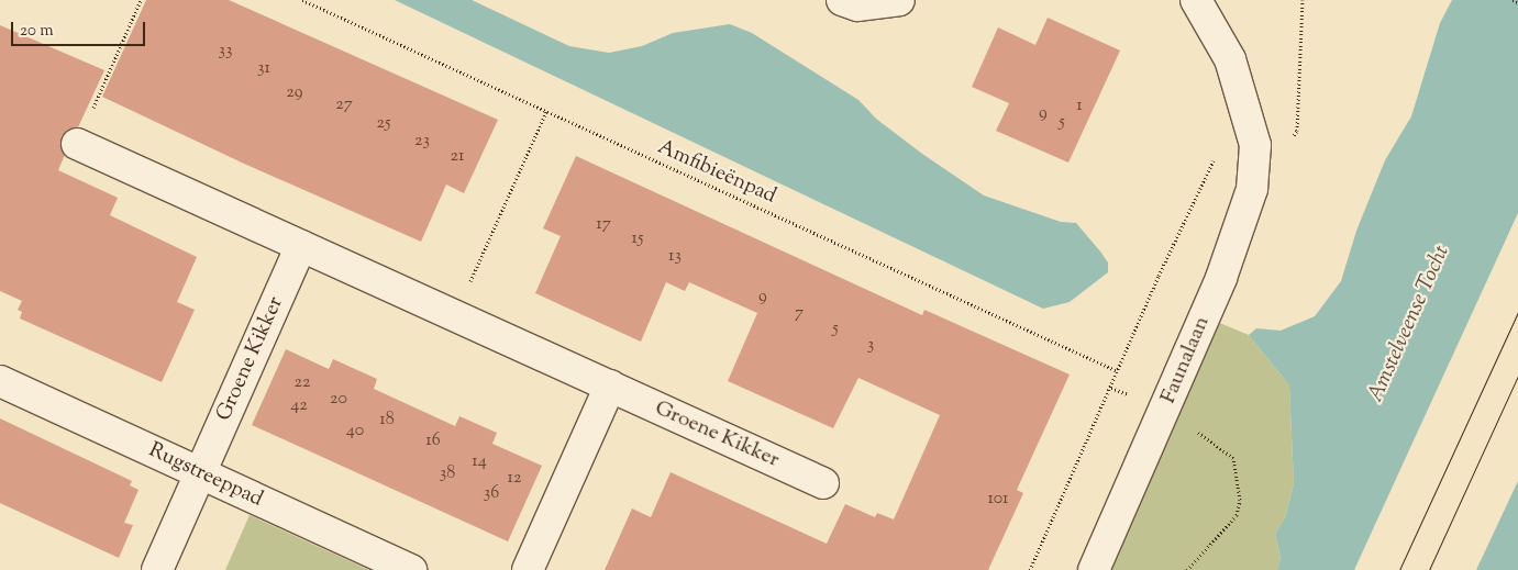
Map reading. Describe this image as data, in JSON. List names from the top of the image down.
{
  "streets": {
    "street": ["Groene Kikker", "Faunalaan", "Rugstreeppad"],
    "path": ["Amfibieënpad"]
  },
  "crossings": [
    ["Groene Kikker", "Rugstreeppad"]
  ],
  "water": ["Amstelveense Tocht"],
  "house_numbers": [
    "33",
    "31",
    "29",
    "27",
    "1",
    "9",
    "5",
    "25",
    "23",
    "21",
    "17",
    "15",
    "13",
    "9",
    "7",
    "5",
    "3",
    "22",
    "20",
    "42",
    "18",
    "40",
    "16",
    "14",
    "38",
    "12",
    "36",
    "101"
  ],
  "scale_bar": "20 m"
}
